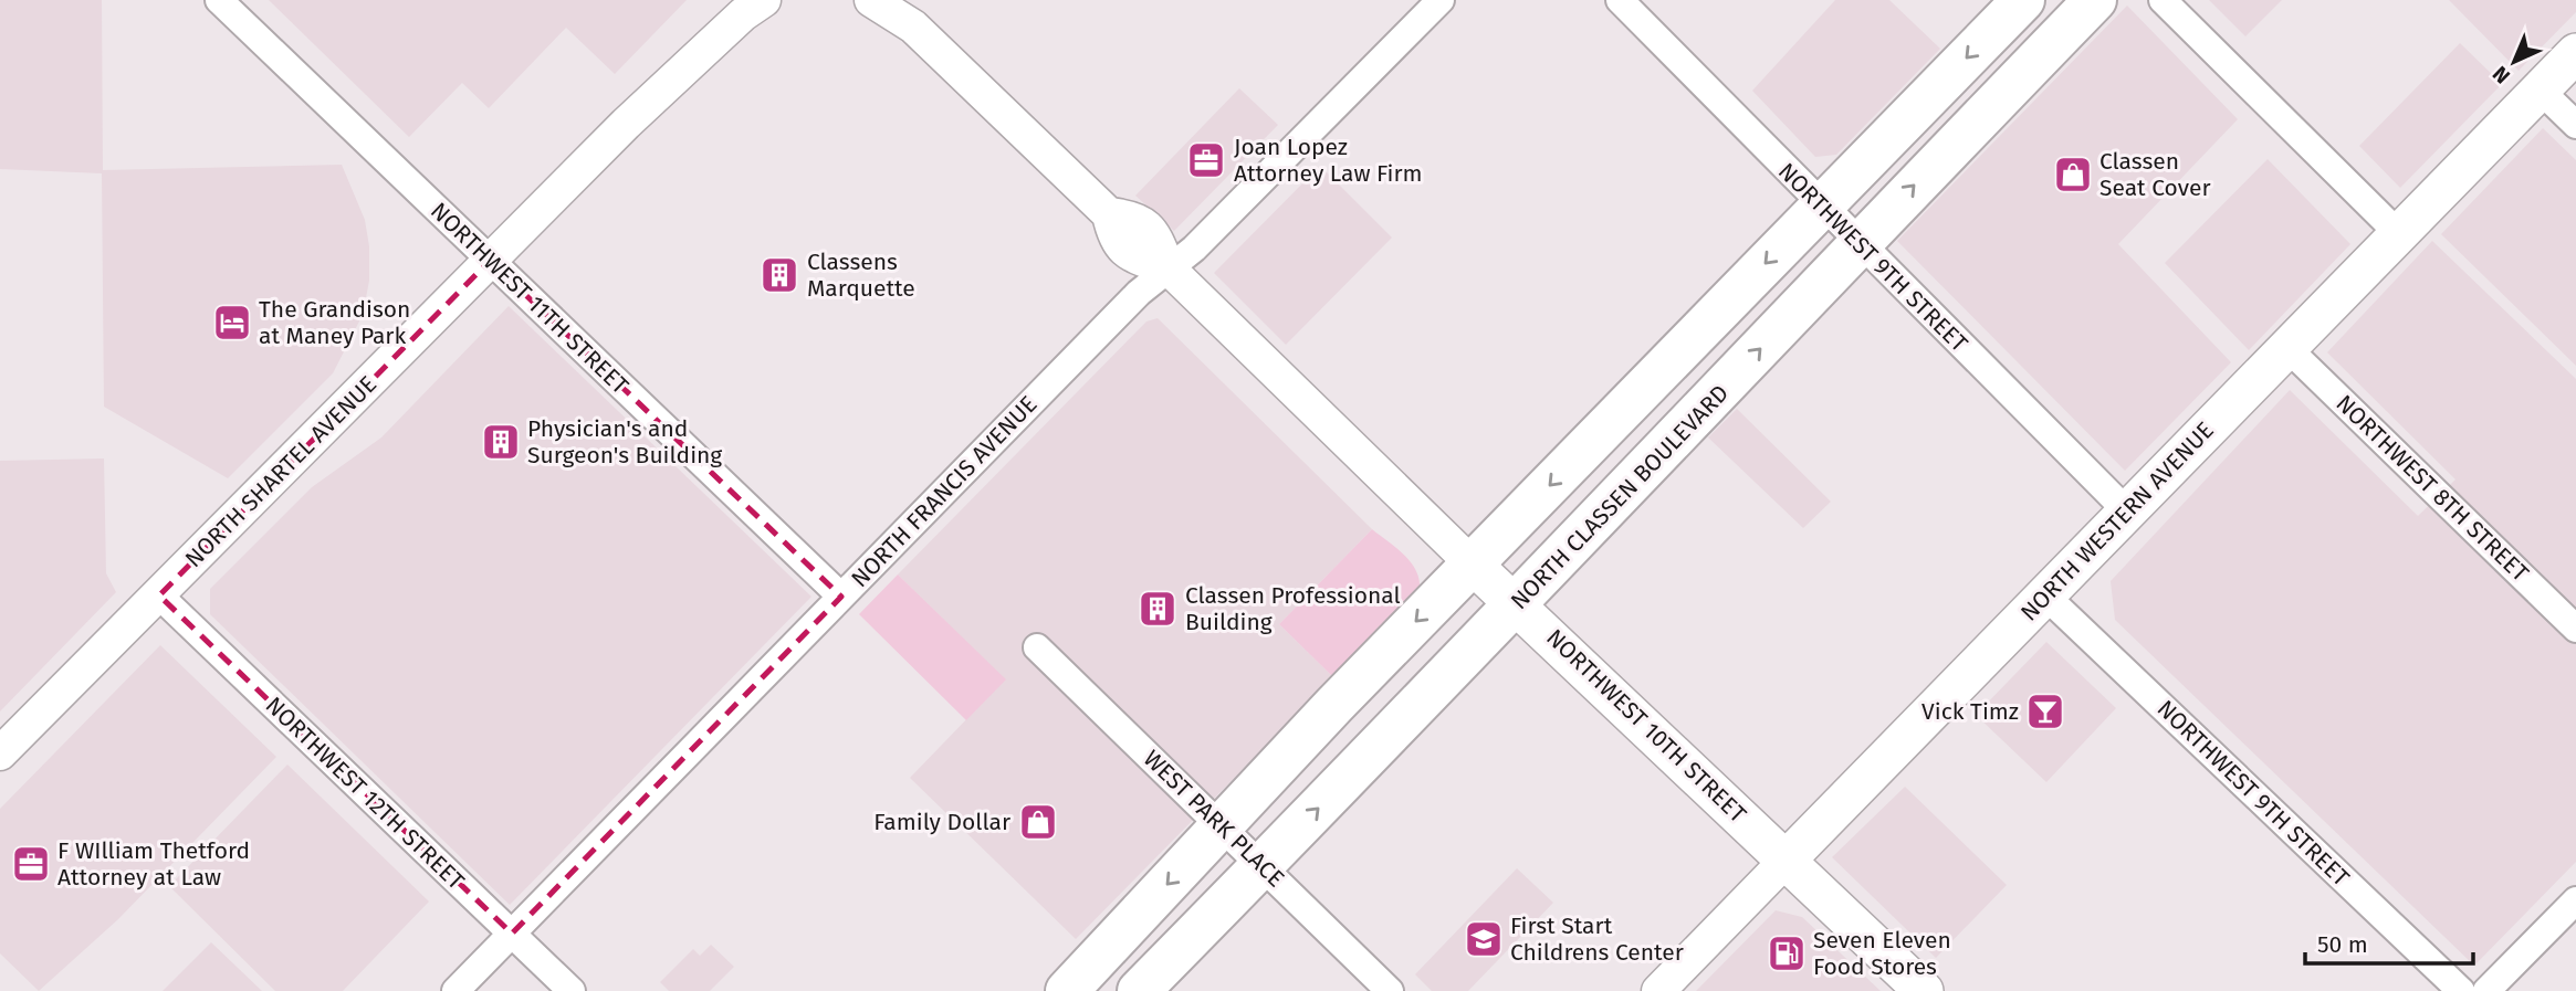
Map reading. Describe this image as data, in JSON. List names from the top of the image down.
{
  "streets": {
    "main road": ["NORTH CLASSEN BOULEVARD", "NORTH WESTERN AVENUE", "NORTHWEST 10TH STREET"],
    "street": [
      "NORTHWEST 9TH STREET",
      "NORTHWEST 11TH STREET",
      "NORTH SHARTEL AVENUE",
      "NORTHWEST 8TH STREET",
      "NORTH FRANCIS AVENUE",
      "NORTHWEST 12TH STREET",
      "WEST PARK PLACE"
    ]
  },
  "crossings": [
    ["NORTHWEST 9TH STREET", "NORTH CLASSEN BOULEVARD"],
    ["NORTHWEST 9TH STREET", "NORTH WESTERN AVENUE"],
    ["NORTHWEST 11TH STREET", "NORTH SHARTEL AVENUE"],
    ["NORTHWEST 11TH STREET", "NORTH FRANCIS AVENUE"],
    ["NORTH SHARTEL AVENUE", "NORTHWEST 12TH STREET"],
    ["NORTHWEST 8TH STREET", "NORTH WESTERN AVENUE"],
    ["NORTH FRANCIS AVENUE", "NORTHWEST 10TH STREET"],
    ["NORTH FRANCIS AVENUE", "NORTHWEST 12TH STREET"],
    ["NORTH CLASSEN BOULEVARD", "NORTHWEST 10TH STREET"],
    ["NORTH CLASSEN BOULEVARD", "WEST PARK PLACE"],
    ["NORTH WESTERN AVENUE", "NORTHWEST 10TH STREET"]
  ],
  "places": {
    "office": ["Joan Lopez Attorney Law Firm", "F WIlliam Thetford Attorney at Law"],
    "shop": ["Classen Seat Cover", "Family Dollar"],
    "building": ["Classens Marquette", "Physician's and Surgeon's Building", "Classen Professional Building"],
    "hotel": ["The Grandison at Maney Park"],
    "bar": ["Vick Timz"],
    "school or university": ["First Start Childrens Center"],
    "fuel station": ["Seven Eleven Food Stores"]
  },
  "scale_bar": "50 m",
  "north": "bottom left"
}
